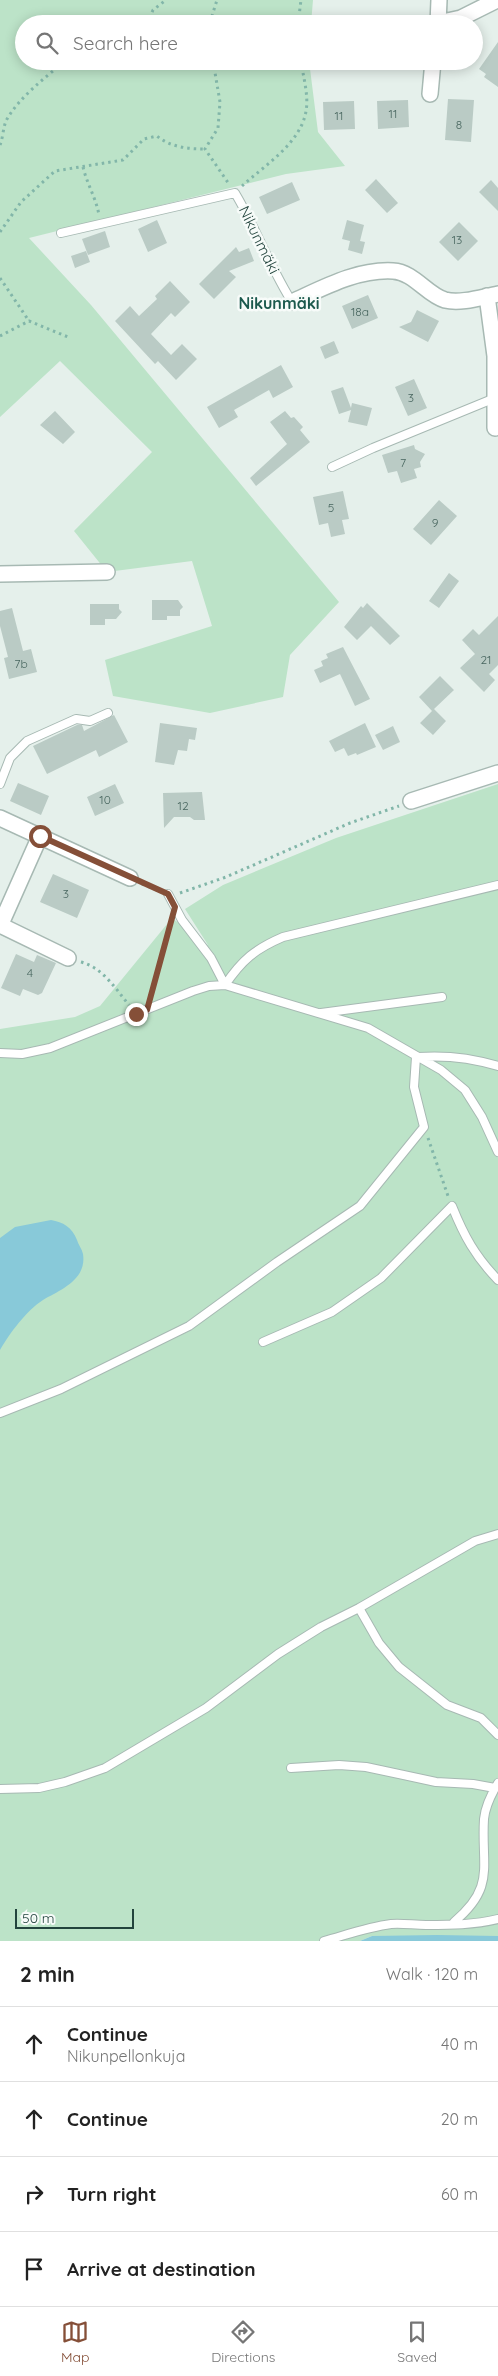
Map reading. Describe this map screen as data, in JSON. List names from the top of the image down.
{
  "streets": {
    "street": ["Nikunmäki"]
  },
  "districts": ["Nikunmäki"],
  "house_numbers": [
    "11",
    "11",
    "8",
    "13",
    "18a",
    "3",
    "7",
    "5",
    "9",
    "21",
    "7b",
    "10",
    "12",
    "3",
    "4"
  ],
  "scale_bar": "50 m",
  "page": {
    "search": "Search here",
    "scale": "50 m",
    "heading": ["2 min", "Walk · 120 m"],
    "list": [
      ["Continue", "Nikunpellonkuja", "40 m"],
      ["Continue", "20 m"],
      ["Turn right", "60 m"],
      "Arrive at destination"
    ],
    "nav": ["Map", "Directions", "Saved"]
  }
}
